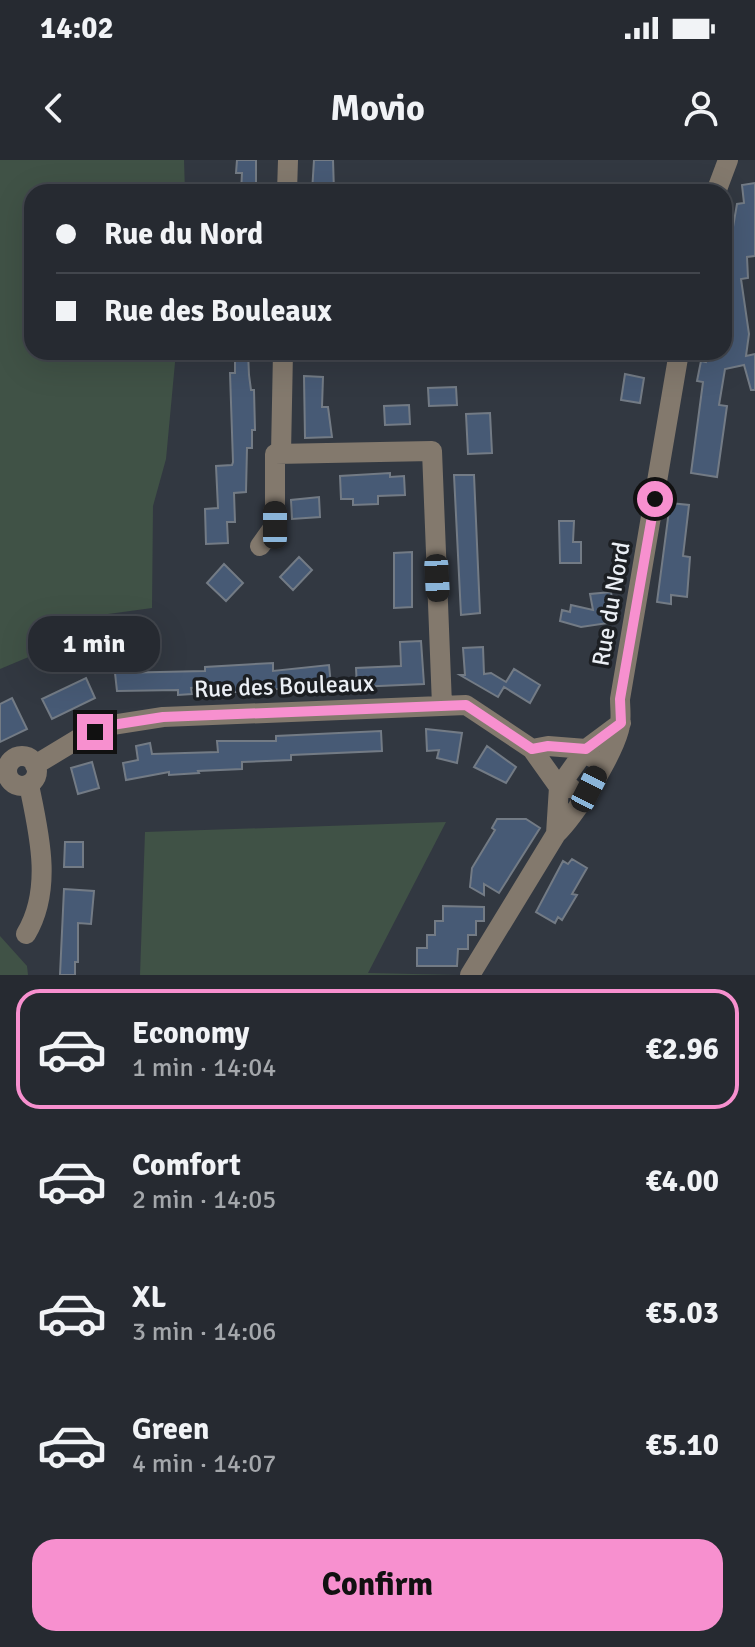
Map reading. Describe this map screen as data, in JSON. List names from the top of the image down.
{
  "streets": {
    "street": ["Rue du Nord", "Rue des Bouleaux"]
  },
  "crossings": [
    ["Rue du Nord", "Rue des Bouleaux"]
  ],
  "page": {
    "status": "14:02",
    "header": "Movio",
    "banner": ["Rue du Nord", "Rue des Bouleaux"],
    "bubble": "1 min",
    "list": [
      {
        "name": "Economy",
        "note": "1 min · 14:04",
        "value": "€2.96"
      },
      {
        "name": "Comfort",
        "note": "2 min · 14:05",
        "value": "€4.00"
      },
      {
        "name": "XL",
        "note": "3 min · 14:06",
        "value": "€5.03"
      },
      {
        "name": "Green",
        "note": "4 min · 14:07",
        "value": "€5.10"
      }
    ],
    "buttons": "Confirm"
  }
}
